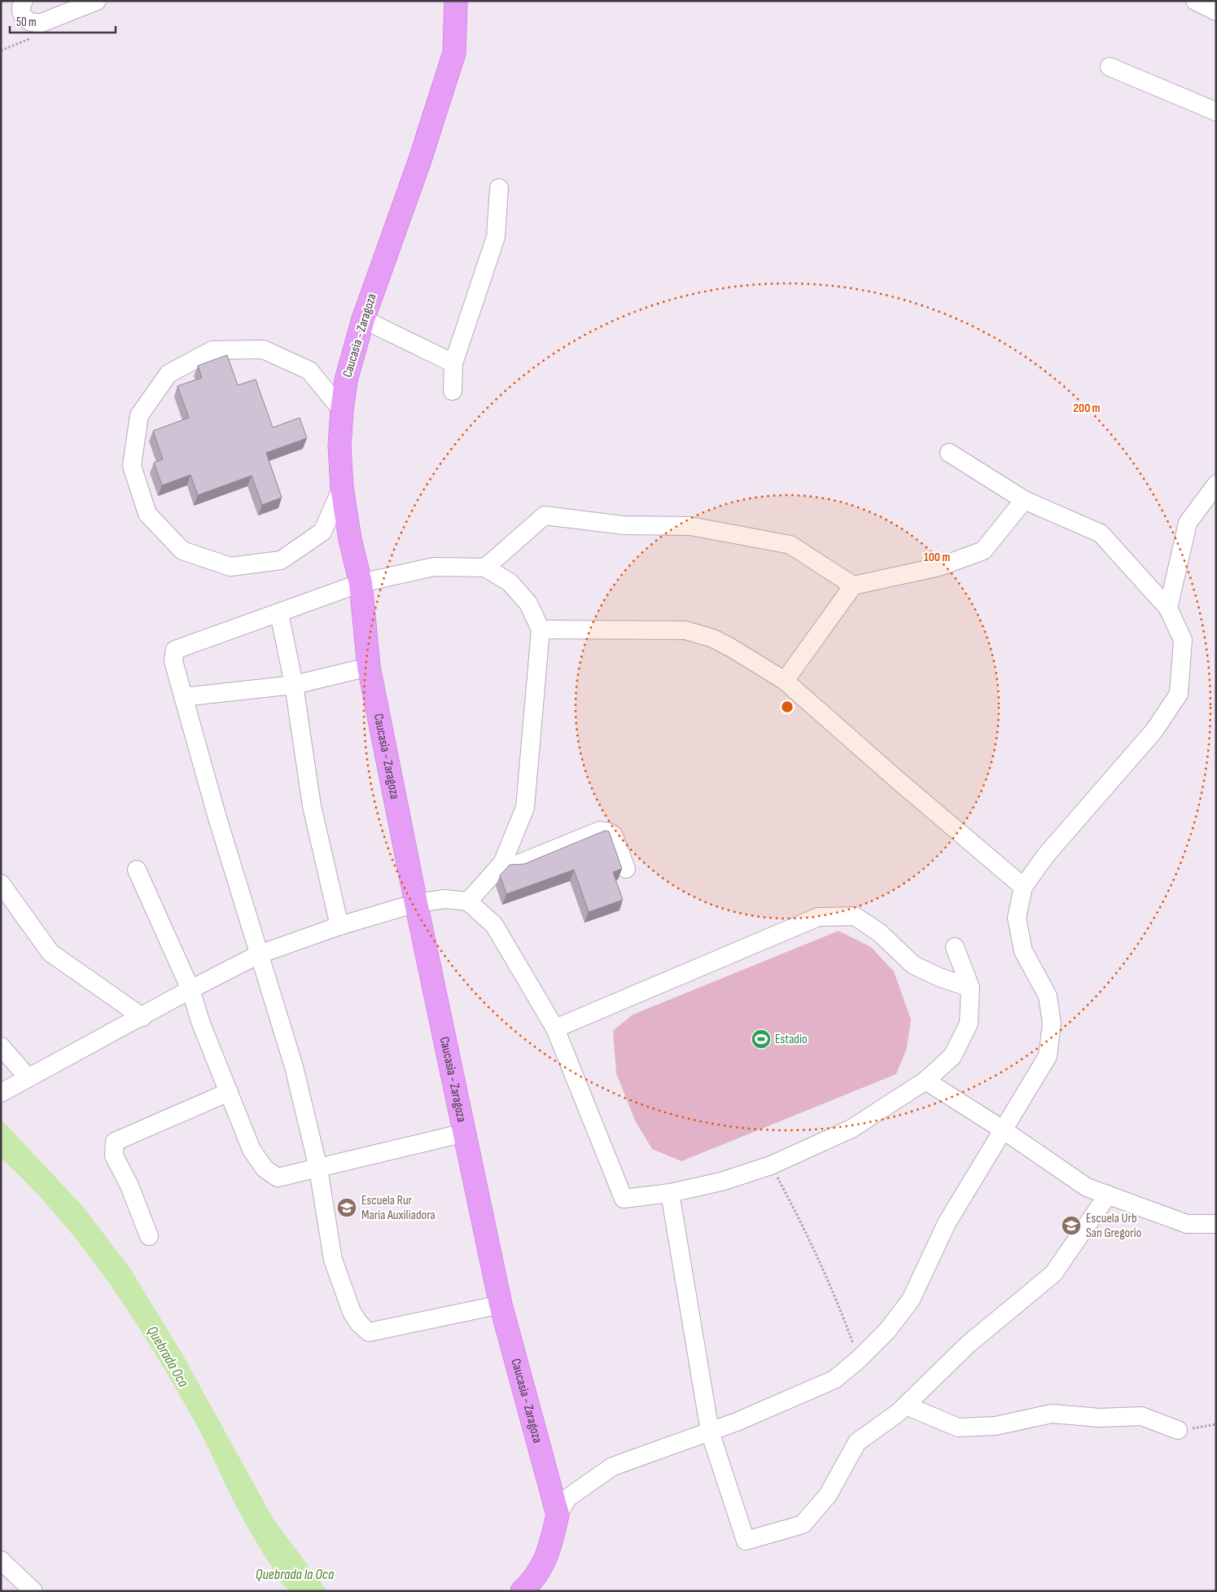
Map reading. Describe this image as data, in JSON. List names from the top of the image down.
{
  "streets": {
    "main road": ["Caucasia - Zaragoza"]
  },
  "water": ["Quebrada Oca", "Quebrada la Oca"],
  "places": {
    "sports": ["Estadio"],
    "school or university": ["Escuela Rur Maria Auxiliadora", "Escuela Urb San Gregorio"]
  },
  "scale_bar": "50 m",
  "rings": ["200 m", "100 m"]
}
